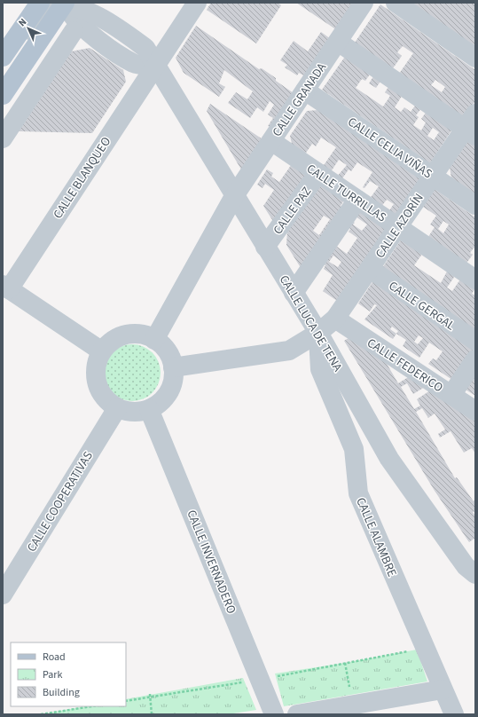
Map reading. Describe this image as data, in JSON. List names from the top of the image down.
{
  "streets": {
    "street": [
      "CALLE GRANADA",
      "CALLE CELIA VIÑAS",
      "CALLE BLANQUEO",
      "CALLE TURRILLAS",
      "CALLE PAZ",
      "CALLE AZORÍN",
      "CALLE GERGAL",
      "CALLE LUCA DE TENA",
      "CALLE FEDERICO",
      "CALLE COOPERATIVAS",
      "CALLE ALAMBRE",
      "CALLE INVERNADERO"
    ]
  },
  "crossings": [
    ["CALLE GRANADA", "CALLE CELIA VIÑAS"],
    ["CALLE GRANADA", "CALLE TURRILLAS"],
    ["CALLE GRANADA", "CALLE LUCA DE TENA"],
    ["CALLE CELIA VIÑAS", "CALLE AZORÍN"],
    ["CALLE BLANQUEO", "CALLE LUCA DE TENA"],
    ["CALLE TURRILLAS", "CALLE PAZ"],
    ["CALLE TURRILLAS", "CALLE AZORÍN"],
    ["CALLE PAZ", "CALLE LUCA DE TENA"],
    ["CALLE AZORÍN", "CALLE GERGAL"],
    ["CALLE AZORÍN", "CALLE LUCA DE TENA"],
    ["CALLE AZORÍN", "CALLE FEDERICO"],
    ["CALLE AZORÍN", "CALLE COOPERATIVAS"],
    ["CALLE AZORÍN", "CALLE ALAMBRE"],
    ["CALLE AZORÍN", "CALLE INVERNADERO"],
    ["CALLE LUCA DE TENA", "CALLE ALAMBRE"],
    ["CALLE COOPERATIVAS", "CALLE INVERNADERO"]
  ],
  "legend": ["Road", "Park", "Building"],
  "north": "top left"
}
